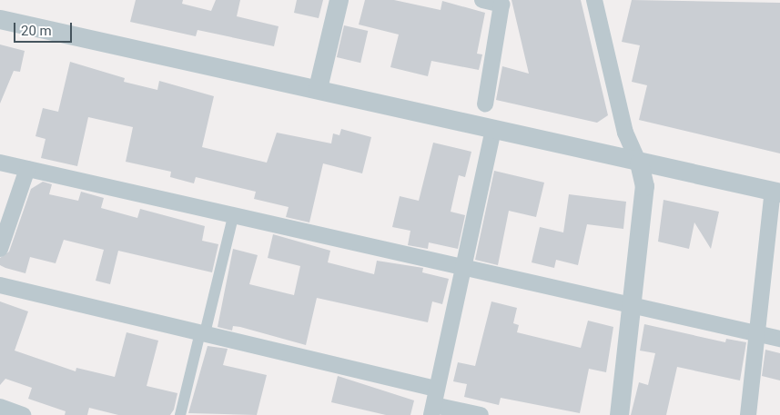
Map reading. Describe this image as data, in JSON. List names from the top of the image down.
{
  "scale_bar": "20 m"
}
